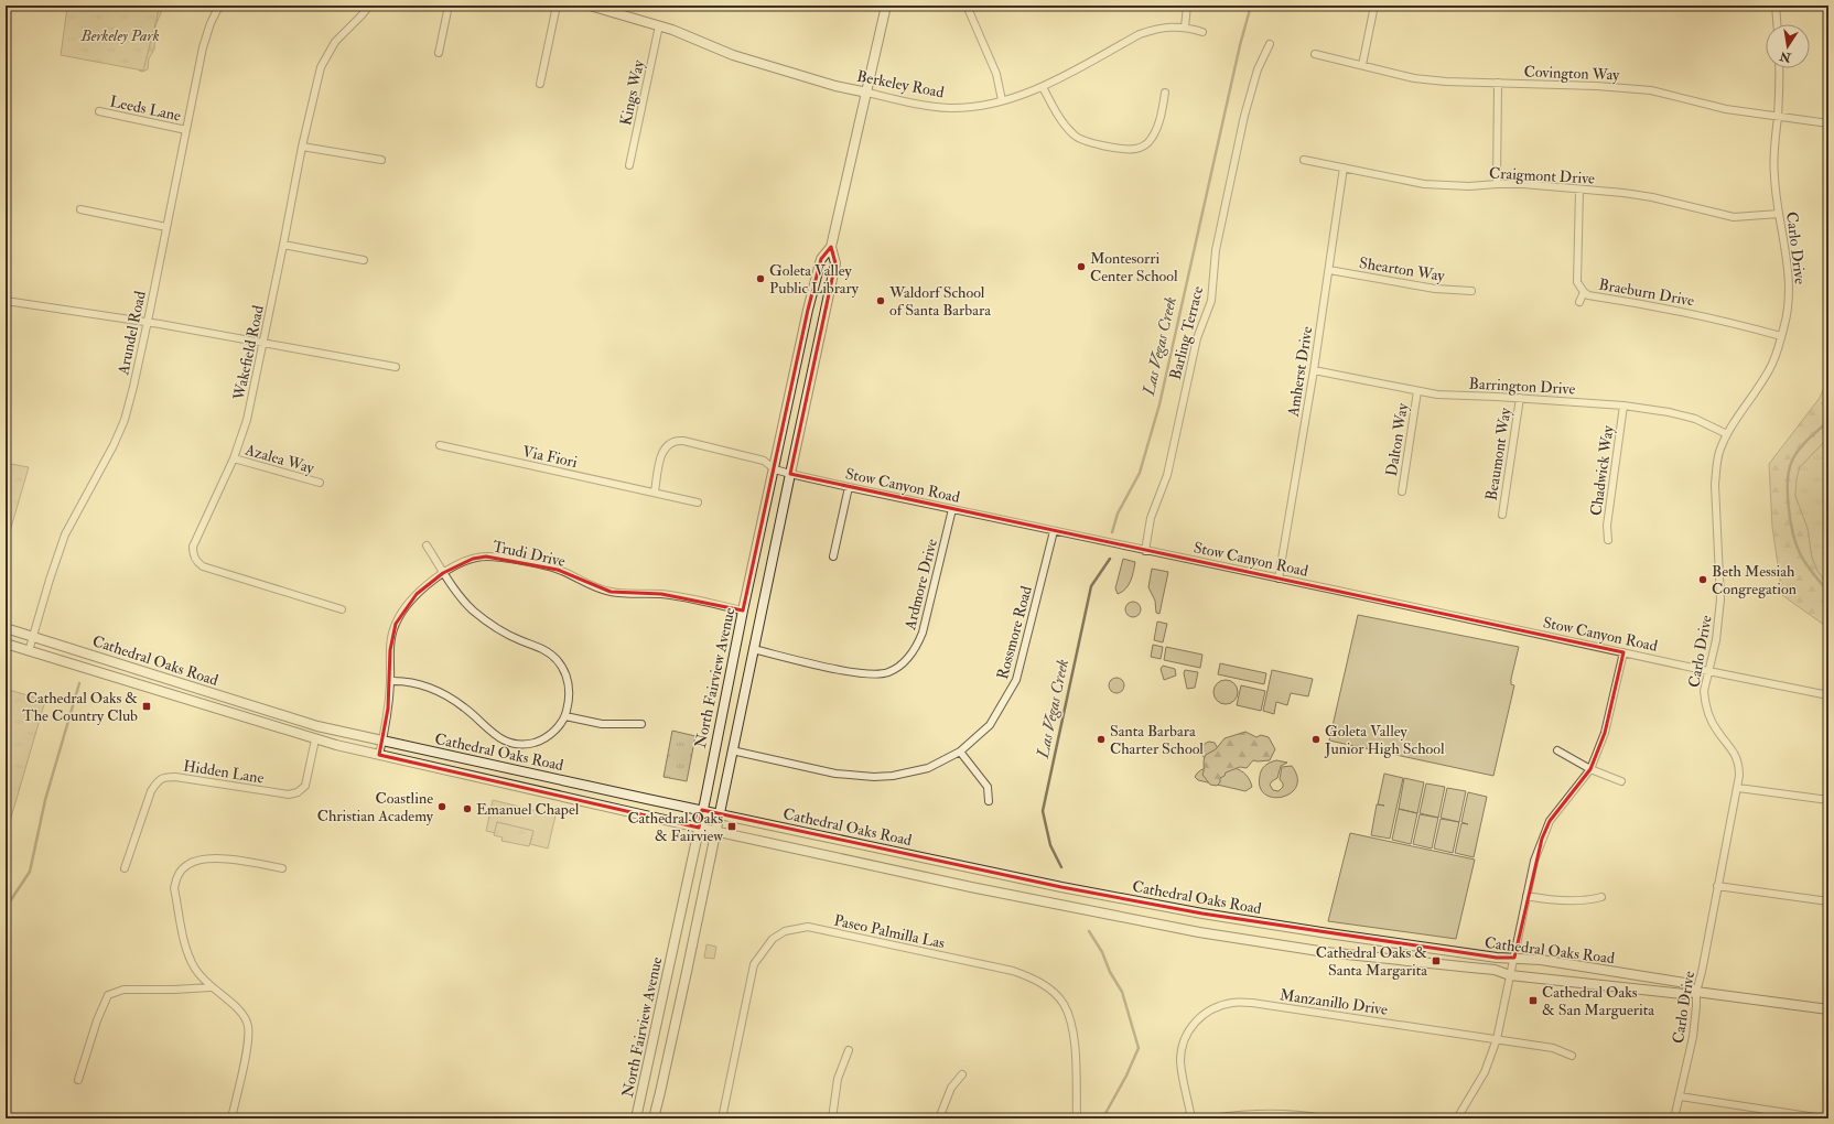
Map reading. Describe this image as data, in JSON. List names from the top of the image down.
{
  "streets": {
    "main road": ["Berkeley Road", "Cathedral Oaks Road", "North Fairview Avenue"],
    "street": [
      "Covington Way",
      "Kings Way",
      "Leeds Lane",
      "Craigmont Drive",
      "Carlo Drive",
      "Shearton Way",
      "Braeburn Drive",
      "Arundel Road",
      "Barling Terrace",
      "Wakefield Road",
      "Amherst Drive",
      "Barrington Drive",
      "Dalton Way",
      "Beaumont Way",
      "Via Fiori",
      "Azalea Way",
      "Chadwick Way",
      "Stow Canyon Road",
      "Trudi Drive",
      "Ardmore Drive",
      "Rossmore Road",
      "Hidden Lane",
      "Paseo Palmilla Las",
      "Manzanillo Drive"
    ]
  },
  "crossings": [
    ["Covington Way", "Carlo Drive"],
    ["Berkeley Road", "Kings Way"],
    ["Berkeley Road", "North Fairview Avenue"],
    ["Leeds Lane", "Arundel Road"],
    ["Craigmont Drive", "Carlo Drive"],
    ["Craigmont Drive", "Braeburn Drive"],
    ["Craigmont Drive", "Amherst Drive"],
    ["Carlo Drive", "Braeburn Drive"],
    ["Carlo Drive", "Barrington Drive"],
    ["Carlo Drive", "Stow Canyon Road"],
    ["Carlo Drive", "Cathedral Oaks Road"],
    ["Shearton Way", "Amherst Drive"],
    ["Arundel Road", "Cathedral Oaks Road"],
    ["Barling Terrace", "Stow Canyon Road"],
    ["Wakefield Road", "Azalea Way"],
    ["Amherst Drive", "Barrington Drive"],
    ["Amherst Drive", "Stow Canyon Road"],
    ["Barrington Drive", "Dalton Way"],
    ["Barrington Drive", "Beaumont Way"],
    ["Barrington Drive", "Chadwick Way"],
    ["Via Fiori", "Stow Canyon Road"],
    ["Stow Canyon Road", "Ardmore Drive"],
    ["Stow Canyon Road", "Rossmore Road"],
    ["Stow Canyon Road", "North Fairview Avenue"],
    ["Trudi Drive", "Cathedral Oaks Road"],
    ["Trudi Drive", "North Fairview Avenue"],
    ["Ardmore Drive", "North Fairview Avenue"],
    ["Rossmore Road", "North Fairview Avenue"],
    ["Cathedral Oaks Road", "North Fairview Avenue"],
    ["Cathedral Oaks Road", "Hidden Lane"]
  ],
  "water": ["Las Vegas Creek"],
  "parks": ["Berkeley Park"],
  "places": {
    "other": [
      "Montesorri Center School",
      "Goleta Valley Public Library",
      "Waldorf School of Santa Barbara",
      "Beth Messiah Congregation",
      "Santa Barbara Charter School",
      "Goleta Valley Junior High School",
      "Coastline Christian Academy",
      "Emanuel Chapel"
    ],
    "transit": [
      "Cathedral Oaks & The Country Club",
      "Cathedral Oaks & Fairview",
      "Cathedral Oaks & Santa Margarita",
      "Cathedral Oaks & San Marguerita"
    ]
  },
  "north": "bottom"
}
